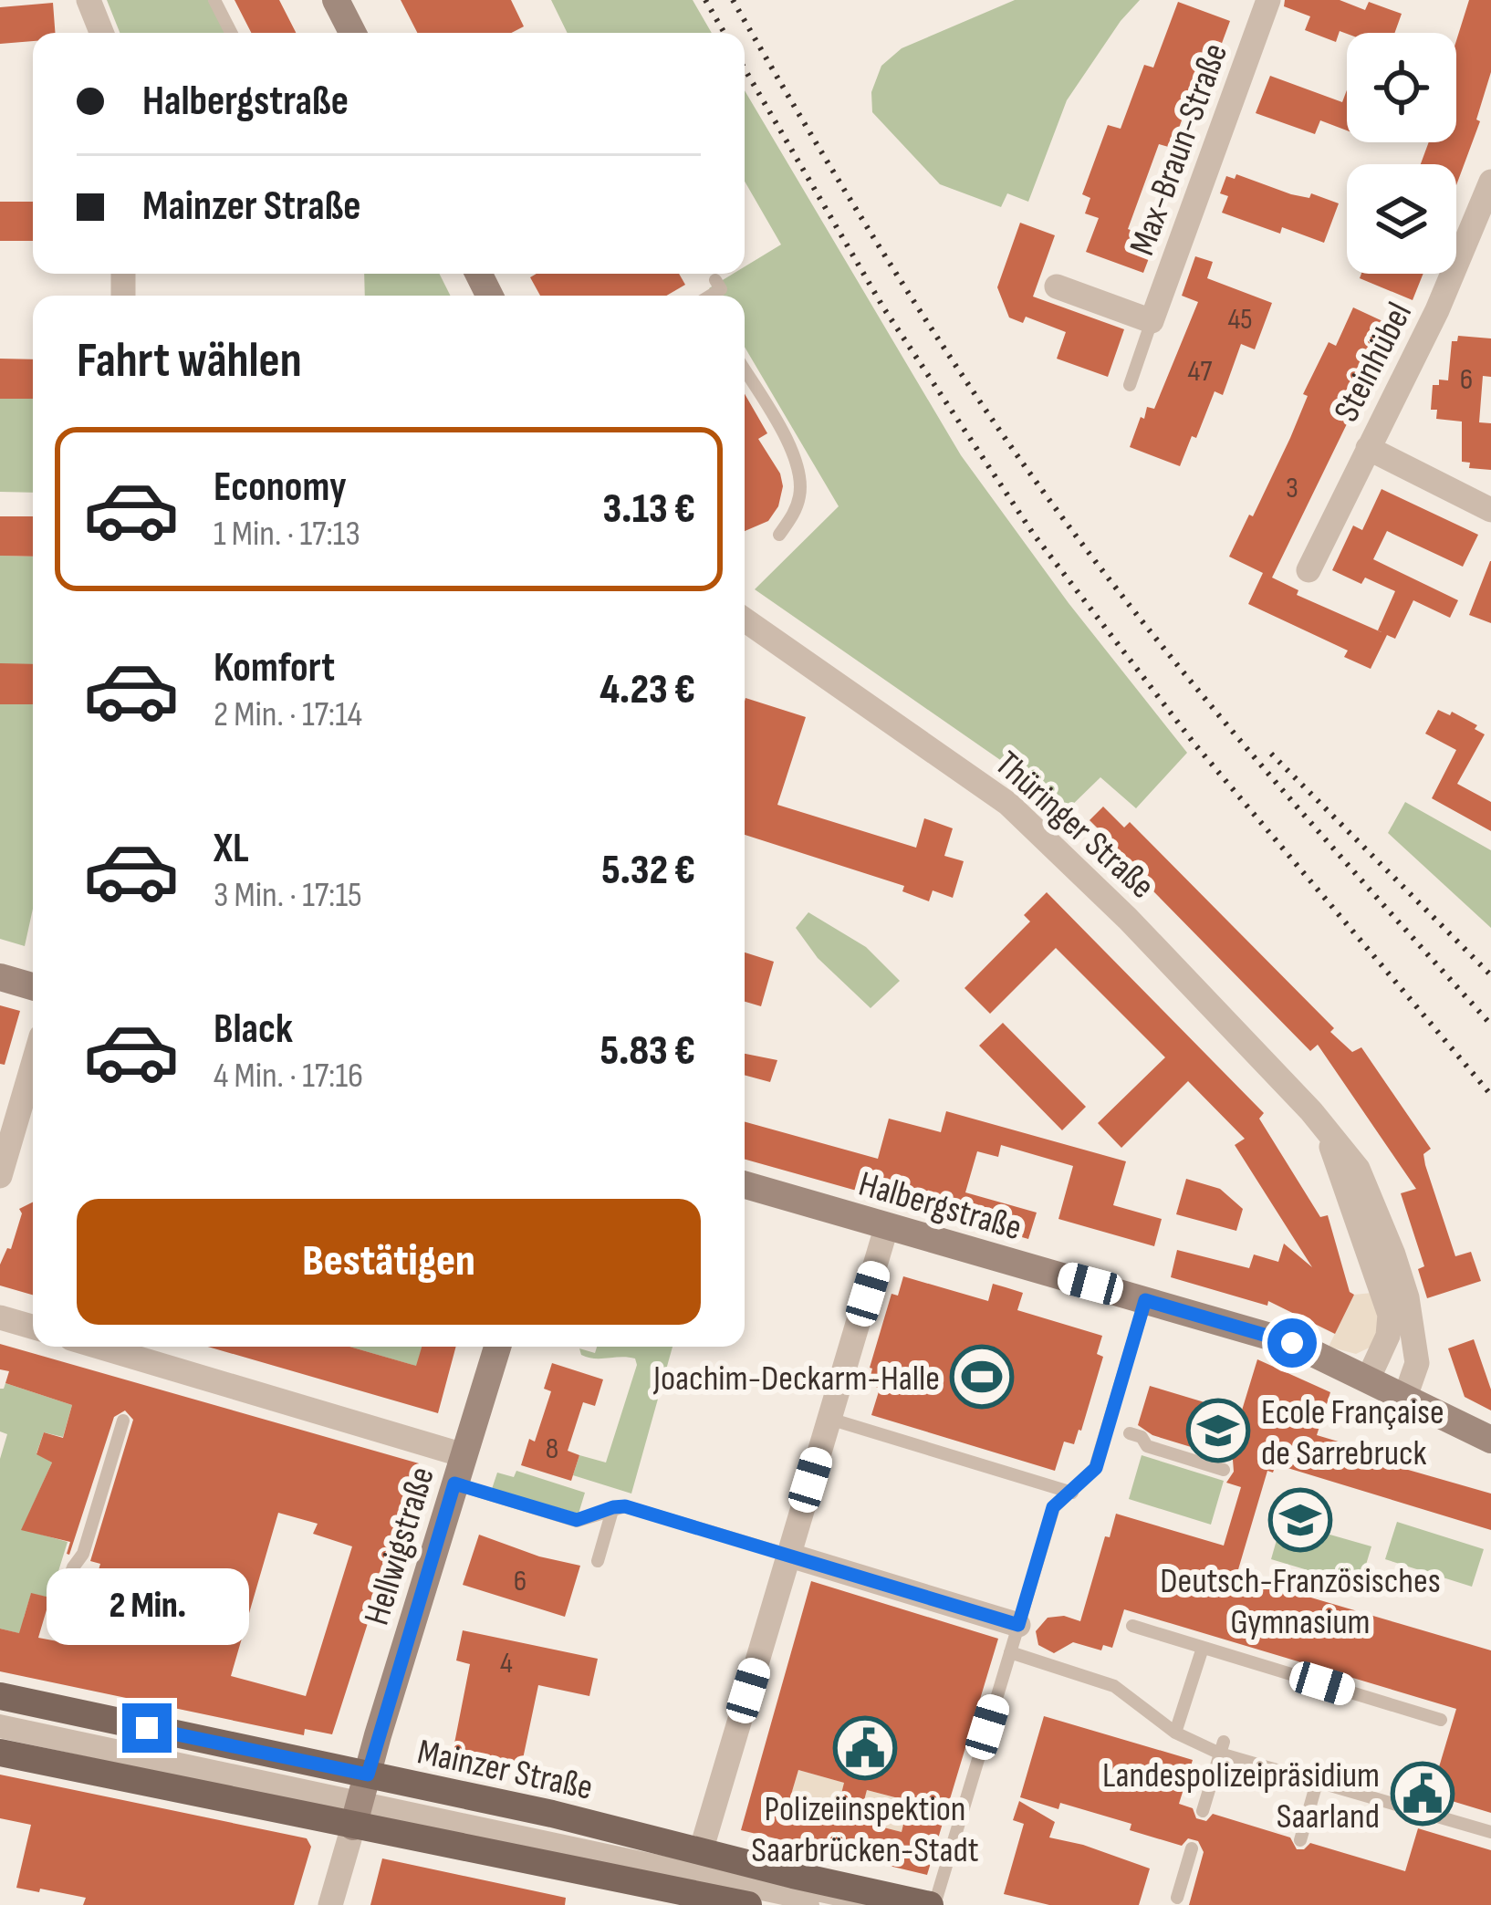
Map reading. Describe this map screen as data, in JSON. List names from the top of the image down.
{
  "streets": {
    "main road": ["Mainzer Straße"],
    "street": [
      "Max-Braun-Straße",
      "Steinhübel",
      "Thüringer Straße",
      "Halbergstraße",
      "Hellwigstraße"
    ]
  },
  "crossings": [
    ["Thüringer Straße", "Halbergstraße"],
    ["Hellwigstraße", "Mainzer Straße"]
  ],
  "places": {
    "sports": ["Joachim-Deckarm-Halle"],
    "school or university": ["Ecole Française de Sarrebruck", "Deutsch-Französisches Gymnasium"],
    "public building": ["Polizeiinspektion Saarbrücken-Stadt", "Landespolizeipräsidium Saarland"]
  },
  "house_numbers": [
    "45",
    "47",
    "6",
    "3",
    "8",
    "6",
    "4"
  ],
  "page": {
    "banner": ["Halbergstraße", "Mainzer Straße"],
    "heading": "Fahrt wählen",
    "list": [
      {
        "name": "Economy",
        "note": "1 Min. · 17:13",
        "value": "3.13 €"
      },
      {
        "name": "Komfort",
        "note": "2 Min. · 17:14",
        "value": "4.23 €"
      },
      {
        "name": "XL",
        "note": "3 Min. · 17:15",
        "value": "5.32 €"
      },
      {
        "name": "Black",
        "note": "4 Min. · 17:16",
        "value": "5.83 €"
      }
    ],
    "buttons": "Bestätigen",
    "bubble": "2 Min."
  }
}
